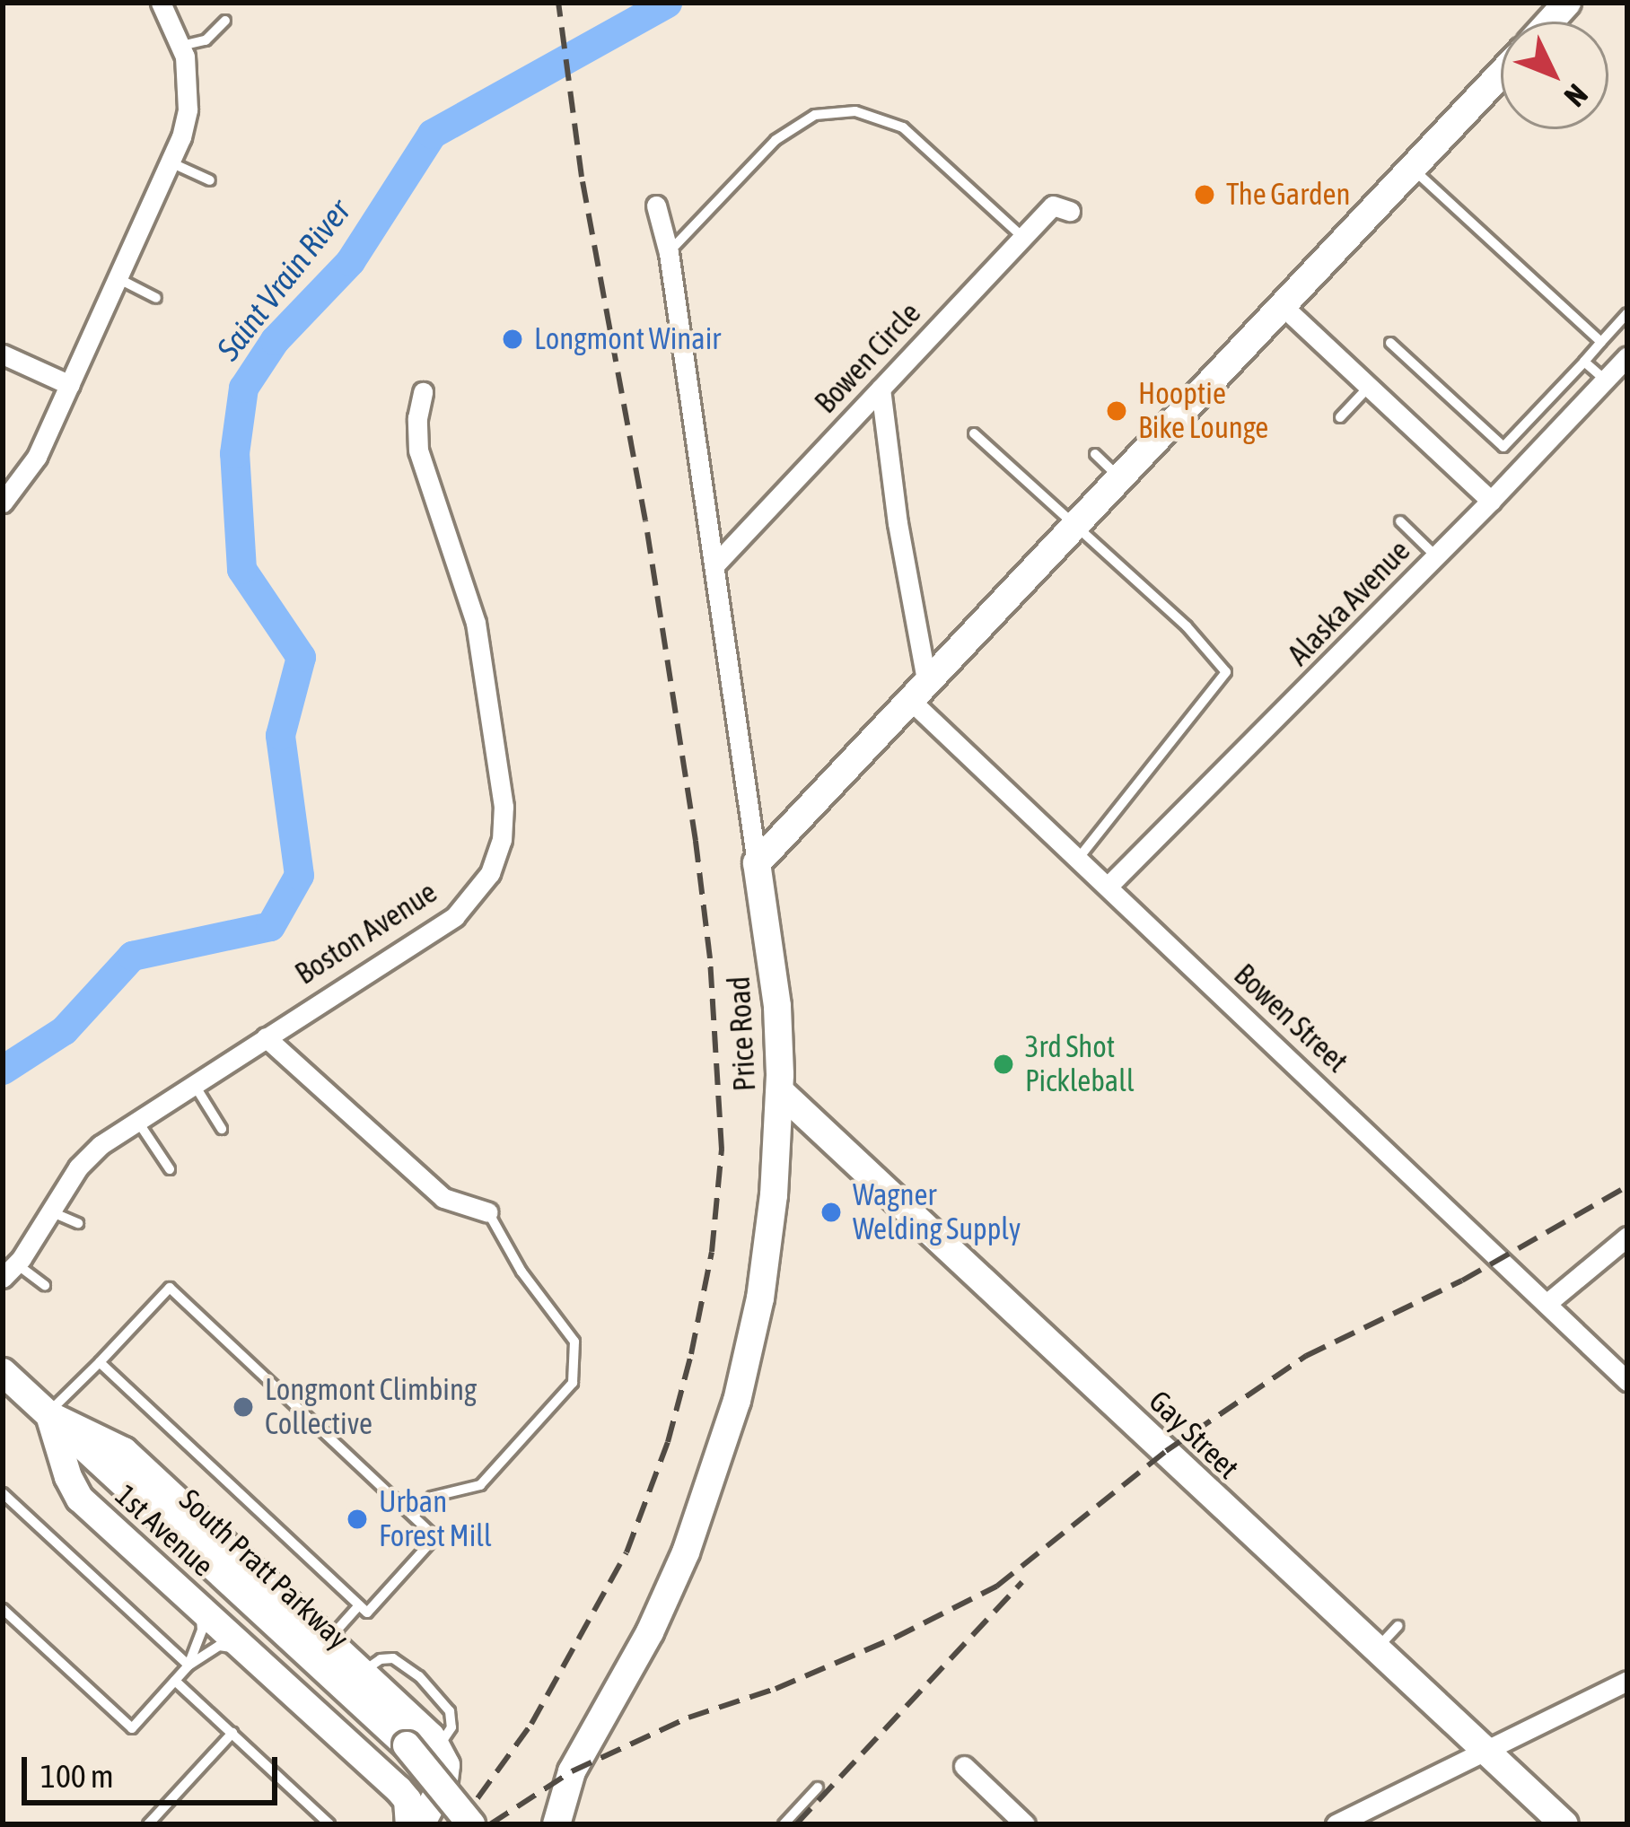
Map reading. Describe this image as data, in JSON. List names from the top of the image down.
{
  "streets": {
    "street": [
      "Bowen Circle",
      "Alaska Avenue",
      "Boston Avenue",
      "Bowen Street",
      "Price Road",
      "Gay Street",
      "1st Avenue",
      "South Pratt Parkway"
    ]
  },
  "crossings": [
    ["Bowen Circle", "Price Road"],
    ["Alaska Avenue", "Bowen Street"],
    ["Price Road", "Gay Street"],
    ["1st Avenue", "South Pratt Parkway"]
  ],
  "water": ["Saint Vrain River"],
  "places": [
    "The Garden",
    "Longmont Winair",
    "Hooptie Bike Lounge",
    "3rd Shot Pickleball",
    "Wagner Welding Supply",
    "Longmont Climbing Collective",
    "Urban Forest Mill"
  ],
  "scale_bar": "100 m",
  "north": "bottom right"
}
